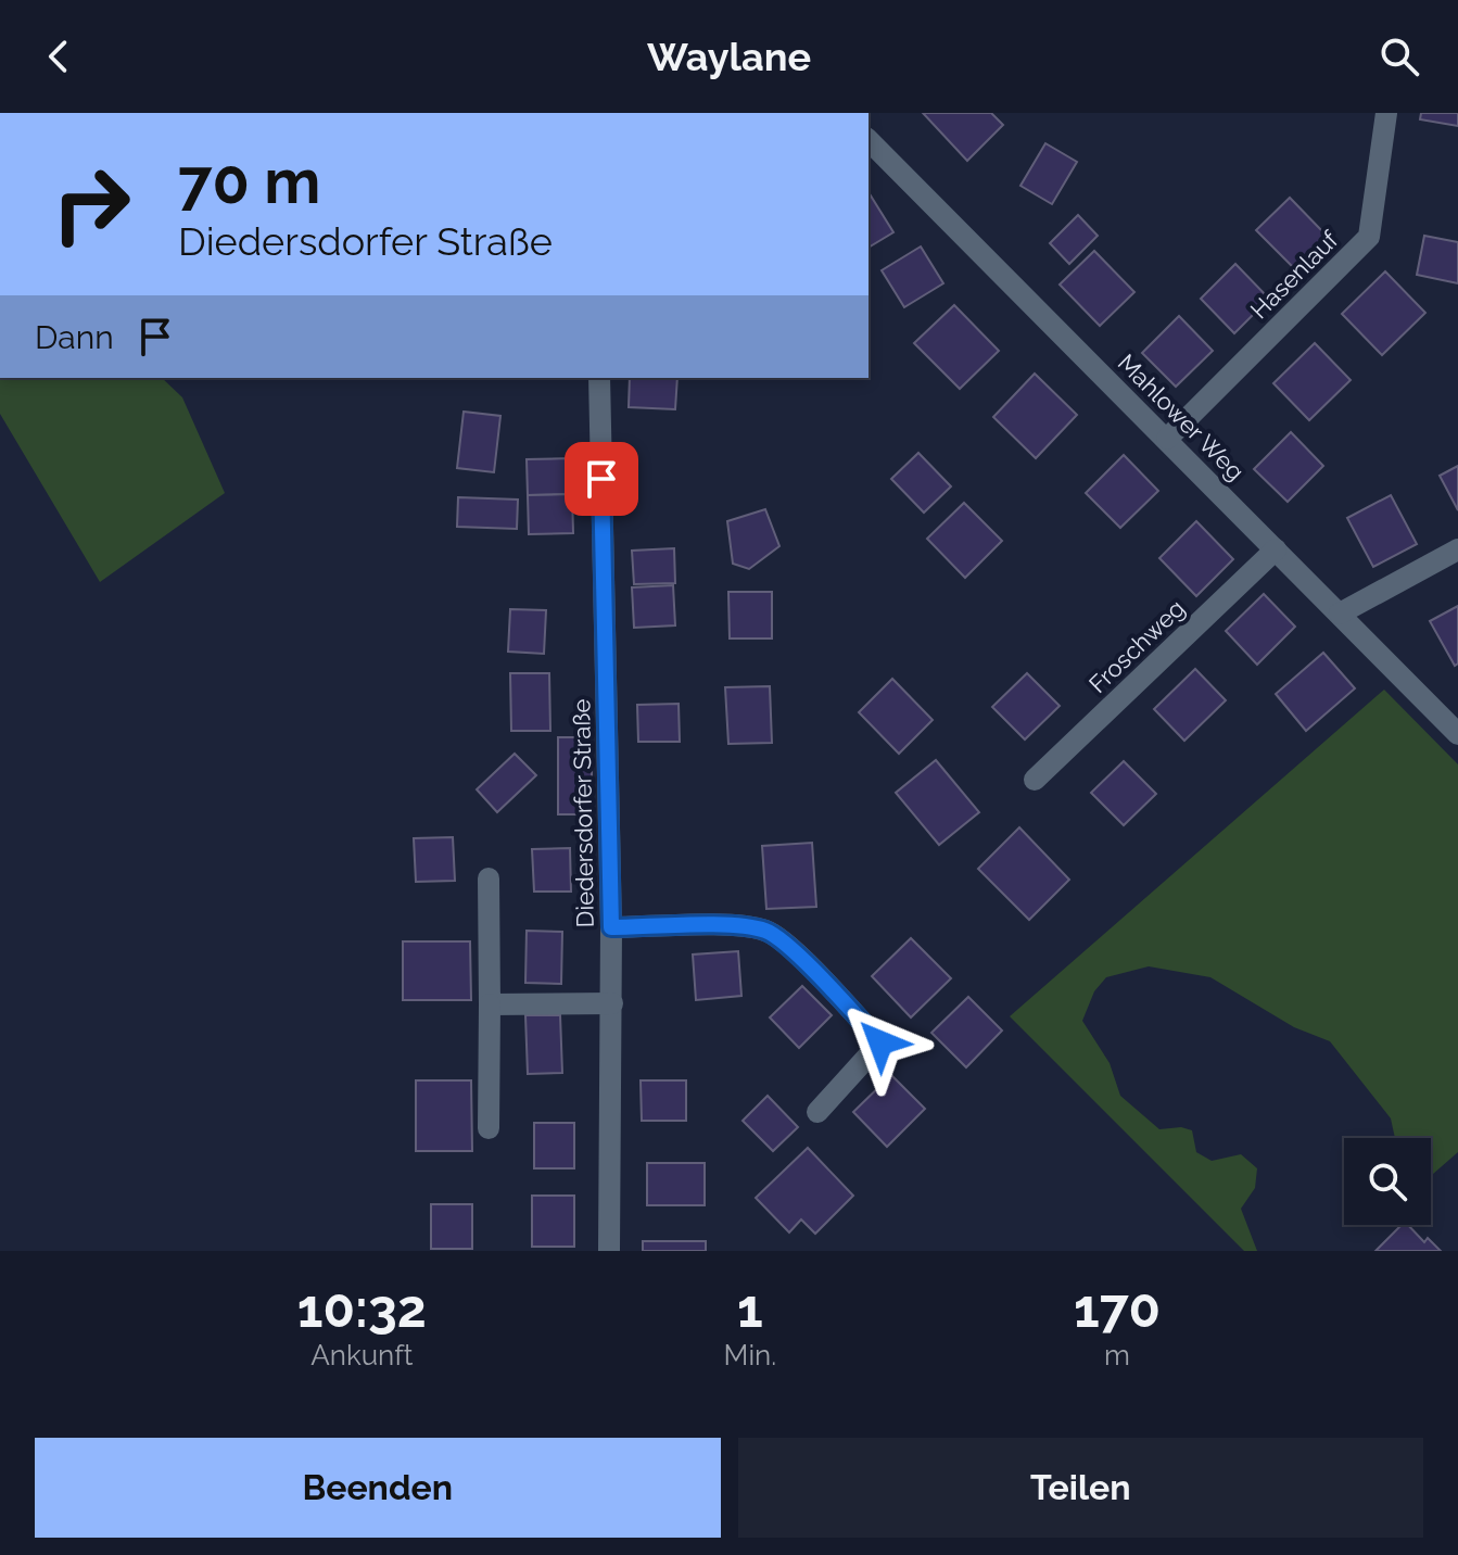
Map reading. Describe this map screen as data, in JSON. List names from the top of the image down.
{
  "streets": {
    "street": [
      "Hasenlauf",
      "Mahlower Weg",
      "Froschweg",
      "Diedersdorfer Straße"
    ]
  },
  "crossings": [
    ["Hasenlauf", "Mahlower Weg"],
    ["Mahlower Weg", "Froschweg"]
  ],
  "page": {
    "header": "Waylane",
    "turn": ["70 m", "Diedersdorfer Straße"],
    "then": "Dann",
    "eta": [
      "10:32",
      "Ankunft",
      "1",
      "Min.",
      "170",
      "m"
    ],
    "buttons": ["Beenden", "Teilen"]
  }
}
